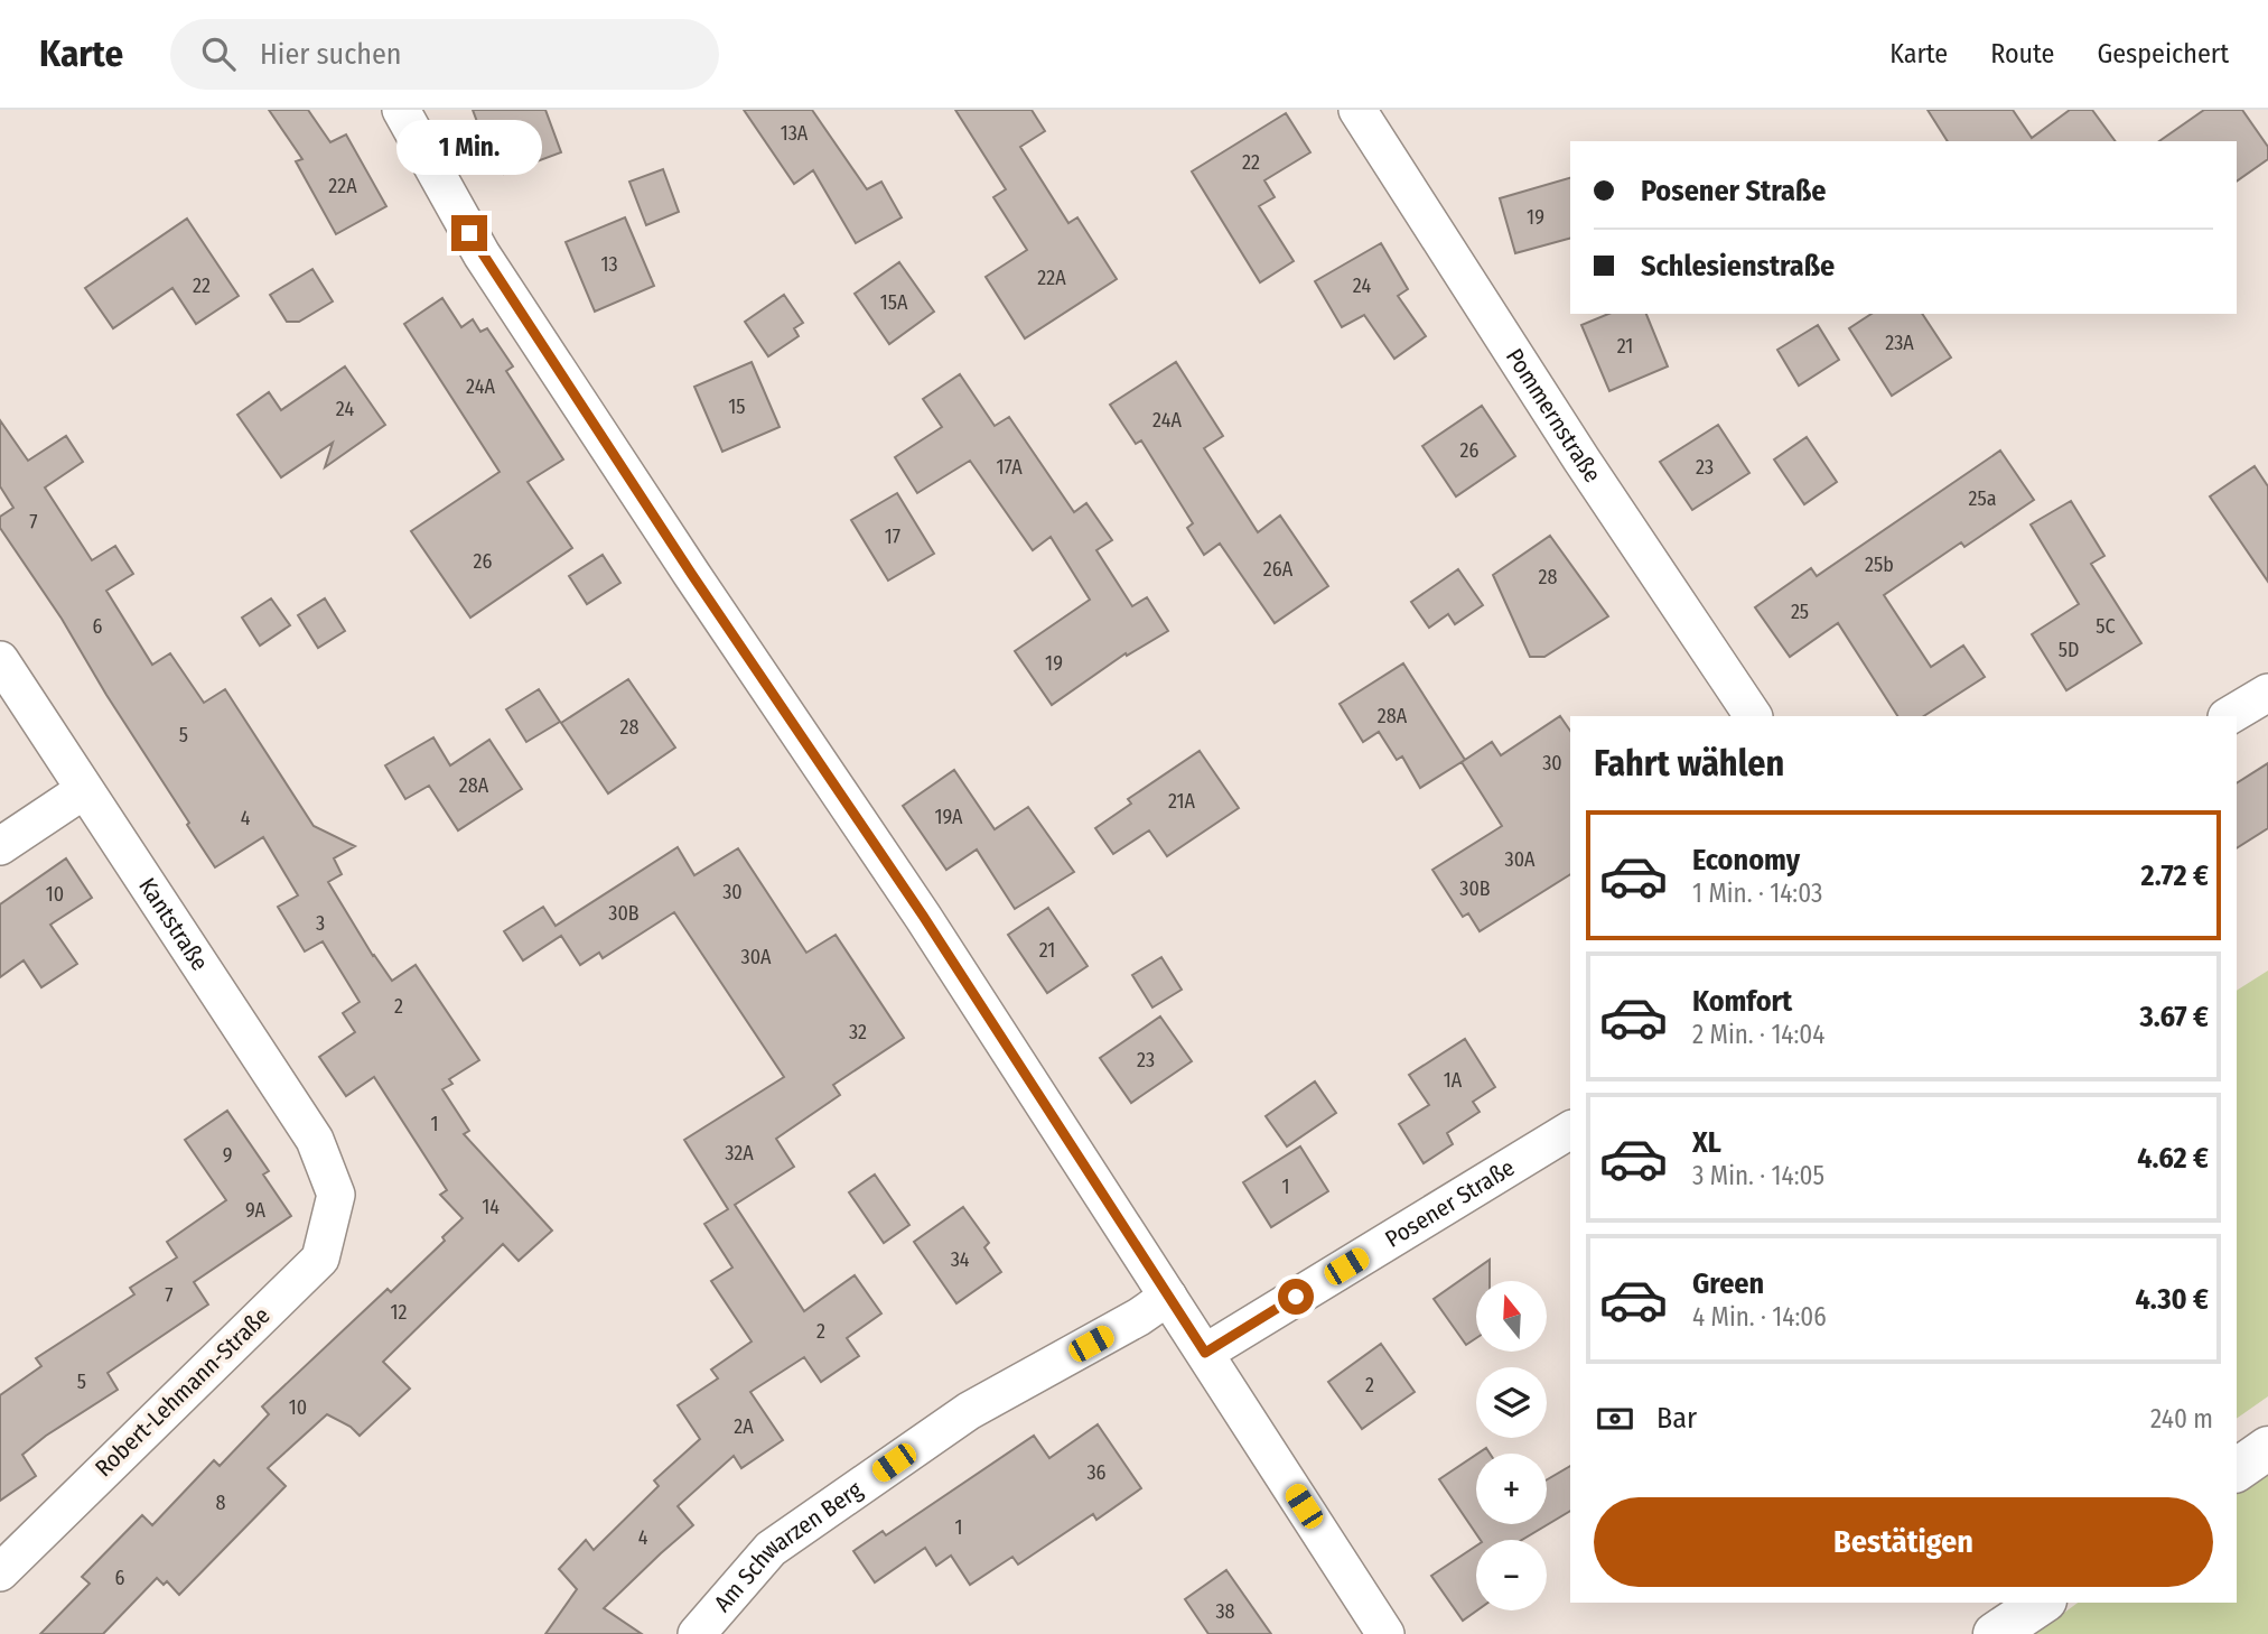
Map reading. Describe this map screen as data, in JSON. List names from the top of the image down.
{
  "streets": {
    "street": [
      "Pommernstraße",
      "Kantstraße",
      "Posener Straße",
      "Robert-Lehmann-Straße",
      "Am Schwarzen Berg"
    ]
  },
  "crossings": [
    ["Kantstraße", "Robert-Lehmann-Straße"]
  ],
  "house_numbers": [
    "13A",
    "22",
    "22A",
    "19",
    "13",
    "22A",
    "22",
    "24",
    "15A",
    "23A",
    "21",
    "24A",
    "15",
    "24",
    "24A",
    "26",
    "17A",
    "23",
    "25a",
    "7",
    "17",
    "26",
    "25b",
    "26A",
    "28",
    "25",
    "6",
    "5C",
    "5D",
    "19",
    "28A",
    "28",
    "5",
    "30",
    "28A",
    "21A",
    "19A",
    "4",
    "30A",
    "30B",
    "30",
    "10",
    "30B",
    "3",
    "21",
    "30A",
    "2",
    "32",
    "23",
    "1A",
    "1",
    "32A",
    "9",
    "1",
    "14",
    "9A",
    "34",
    "7",
    "12",
    "2",
    "5",
    "2",
    "10",
    "2A",
    "36",
    "8",
    "1",
    "4",
    "6",
    "38"
  ],
  "north": "top",
  "page": {
    "header": "Karte",
    "search": "Hier suchen",
    "nav": ["Karte", "Route", "Gespeichert"],
    "bubble": "1 Min.",
    "banner": ["Posener Straße", "Schlesienstraße"],
    "heading": "Fahrt wählen",
    "list": [
      {
        "name": "Economy",
        "note": "1 Min. · 14:03",
        "value": "2.72 €"
      },
      {
        "name": "Komfort",
        "note": "2 Min. · 14:04",
        "value": "3.67 €"
      },
      {
        "name": "XL",
        "note": "3 Min. · 14:05",
        "value": "4.62 €"
      },
      {
        "name": "Green",
        "note": "4 Min. · 14:06",
        "value": "4.30 €"
      }
    ],
    "map_buttons": ["+", "−"],
    "pay": ["Bar", "240 m"],
    "buttons": "Bestätigen"
  }
}
